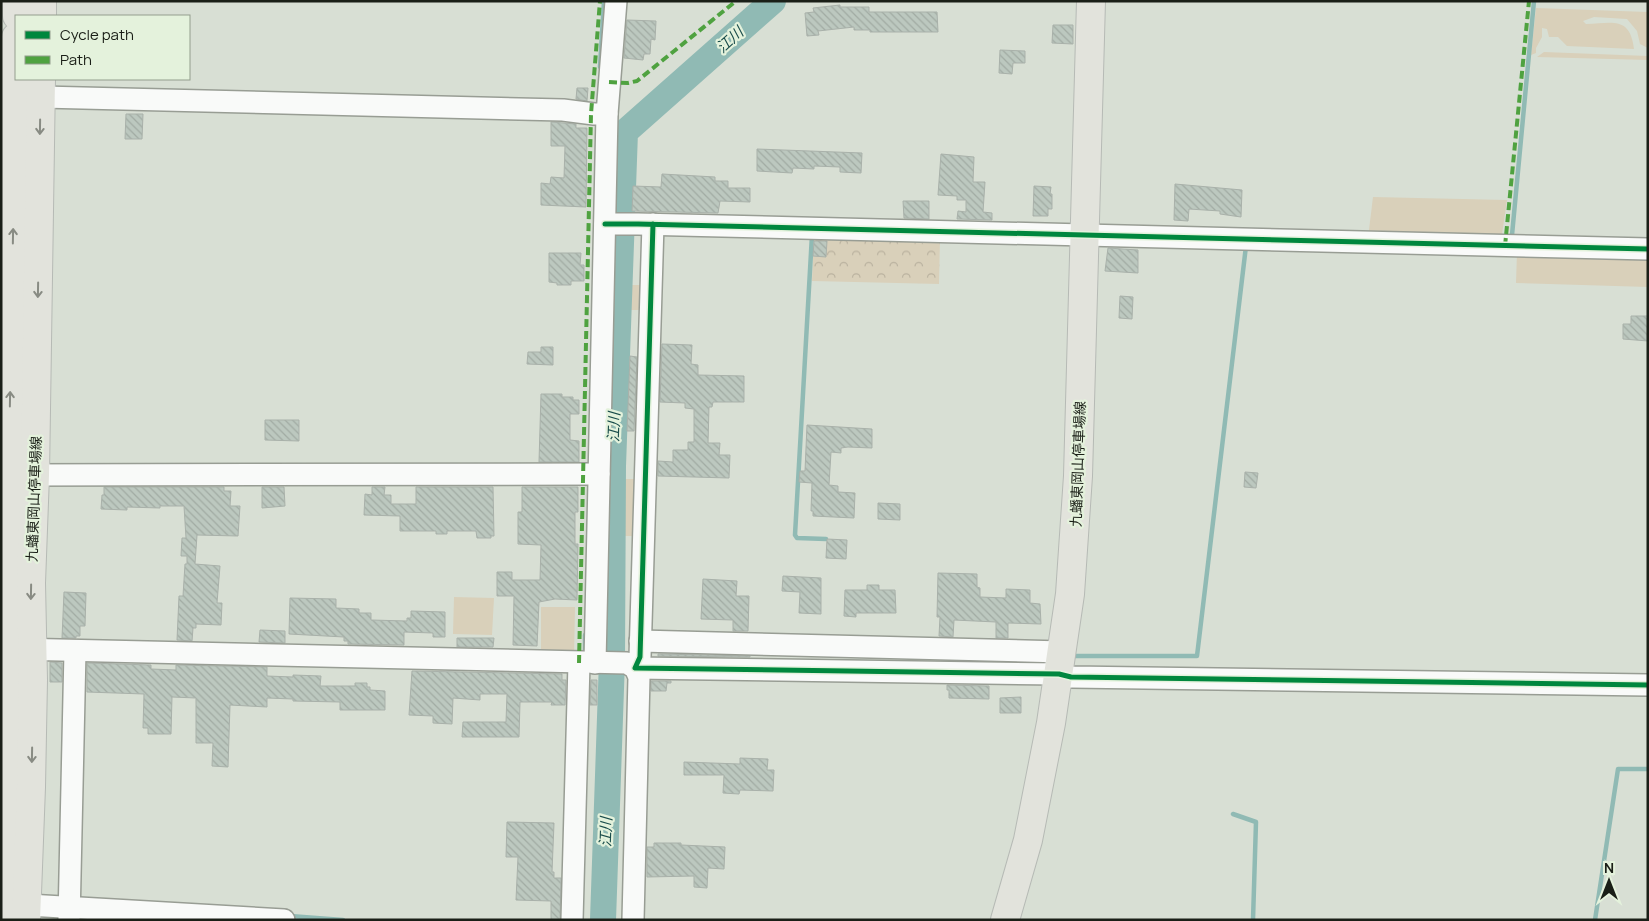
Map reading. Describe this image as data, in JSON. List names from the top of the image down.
{
  "streets": {
    "main road": ["九蟠東岡山停車場線"]
  },
  "water": ["江川"],
  "legend": ["Cycle path", "Path"],
  "north": "top"
}
